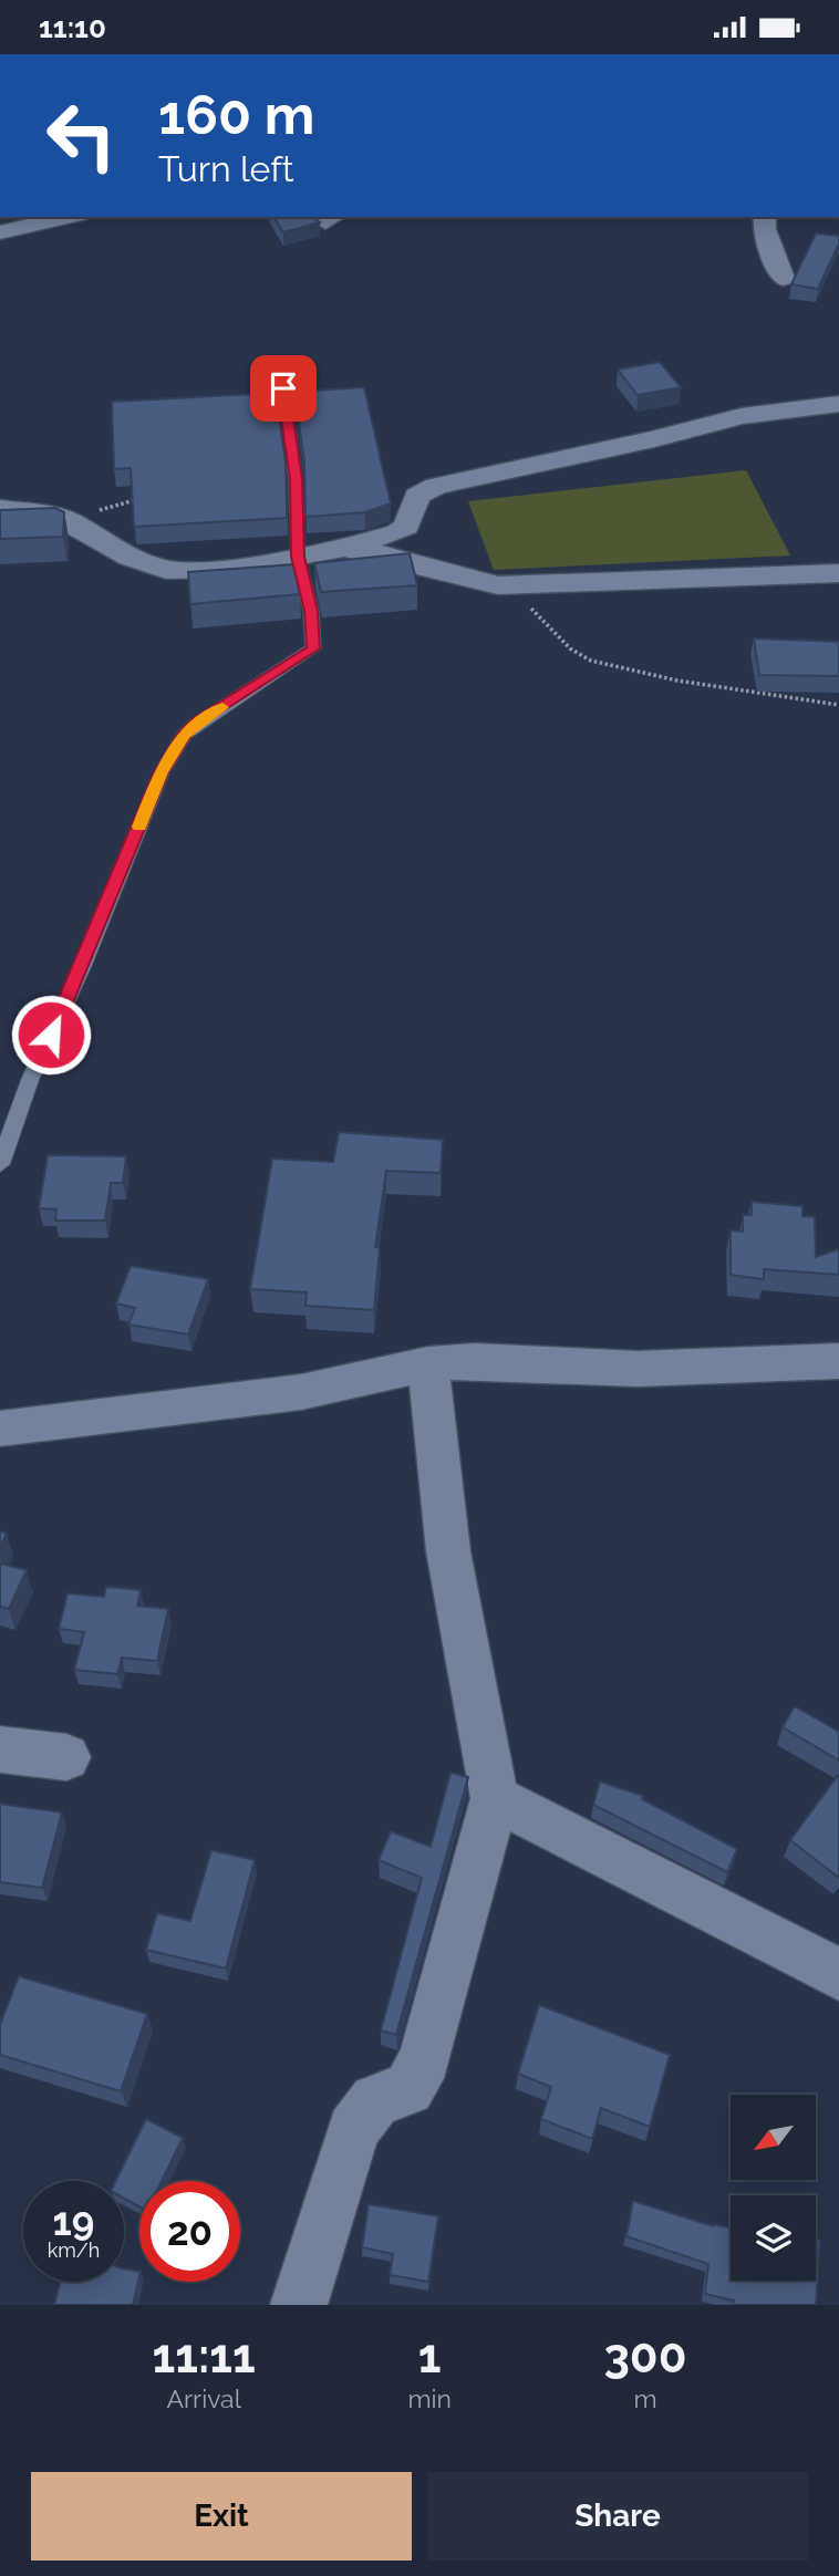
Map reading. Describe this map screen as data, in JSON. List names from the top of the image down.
{
  "north": "bottom left",
  "page": {
    "status": "11:10",
    "turn": ["160 m", "Turn left"],
    "speed": "19 km/h",
    "limit": "20",
    "eta": [
      "11:11",
      "Arrival",
      "1",
      "min",
      "300",
      "m"
    ],
    "buttons": ["Exit", "Share"]
  }
}
